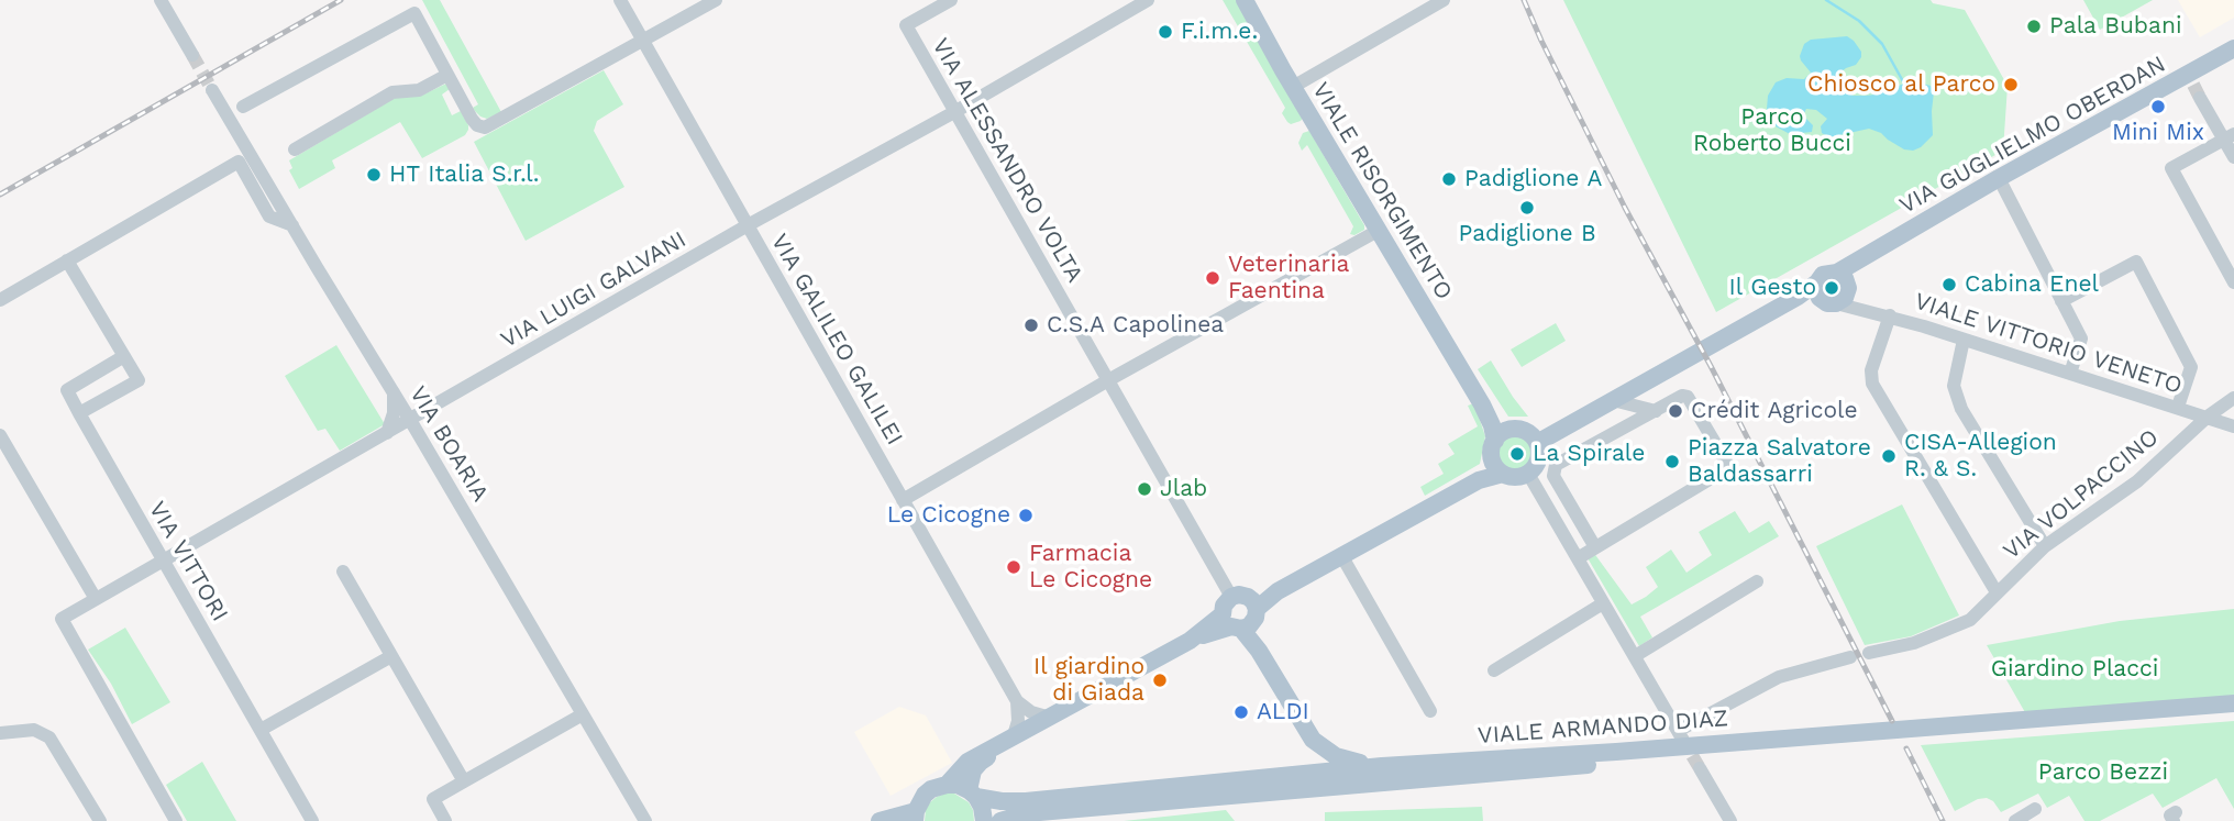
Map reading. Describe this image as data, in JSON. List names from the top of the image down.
{
  "streets": {
    "main road": ["VIA GUGLIELMO OBERDAN", "VIALE RISORGIMENTO", "VIALE ARMANDO DIAZ"],
    "street": [
      "VIA ALESSANDRO VOLTA",
      "VIA LUIGI GALVANI",
      "VIA GALILEO GALILEI",
      "VIALE VITTORIO VENETO",
      "VIA BOARIA",
      "VIA VOLPACCINO",
      "VIA VITTORI"
    ]
  },
  "crossings": [
    ["VIA GUGLIELMO OBERDAN", "VIALE RISORGIMENTO"],
    ["VIA GUGLIELMO OBERDAN", "VIALE VITTORIO VENETO"],
    ["VIA ALESSANDRO VOLTA", "VIA LUIGI GALVANI"],
    ["VIA LUIGI GALVANI", "VIA GALILEO GALILEI"],
    ["VIA LUIGI GALVANI", "VIA BOARIA"],
    ["VIA LUIGI GALVANI", "VIA VITTORI"],
    ["VIALE VITTORIO VENETO", "VIA VOLPACCINO"]
  ],
  "parks": ["Parco Roberto Bucci", "Giardino Placci", "Parco Bezzi"],
  "places": [
    "Pala Bubani",
    "F.i.m.e.",
    "Chiosco al Parco",
    "Mini Mix",
    "HT Italia S.r.l.",
    "Padiglione A",
    "Padiglione B",
    "Veterinaria Faentina",
    "Cabina Enel",
    "Il Gesto",
    "C.S.A Capolinea",
    "Crédit Agricole",
    "La Spirale",
    "CISA-Allegion R. & S.",
    "Piazza Salvatore Baldassarri",
    "Jlab",
    "Le Cicogne",
    "Farmacia Le Cicogne",
    "Il giardino di Giada",
    "ALDI"
  ]
}
